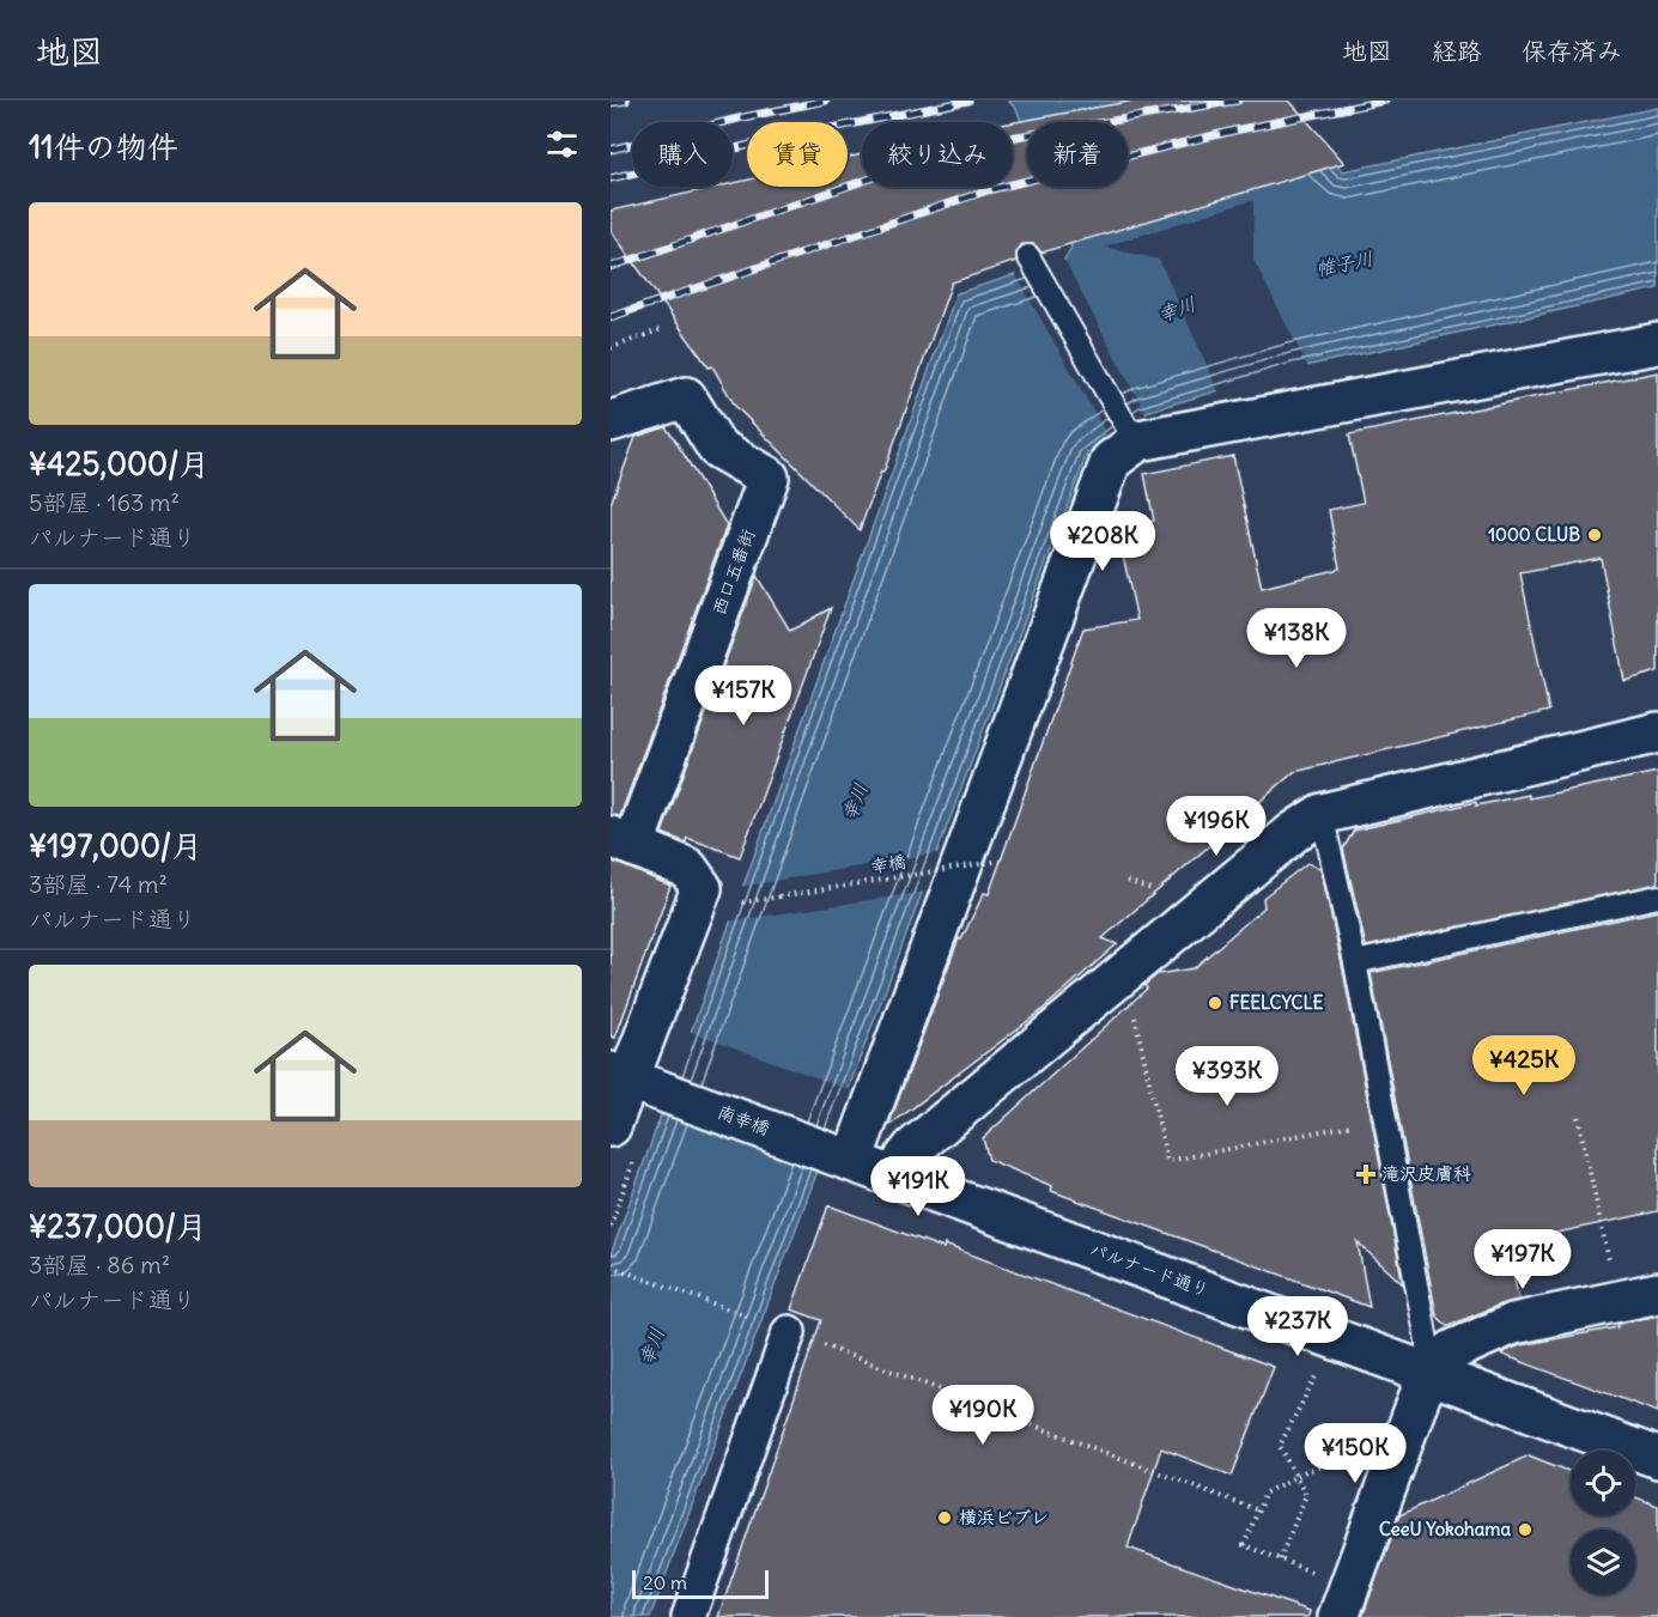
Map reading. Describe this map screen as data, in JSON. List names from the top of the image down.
{
  "streets": {
    "street": ["西口五番街", "南幸橋", "パルナード通り"],
    "path": ["幸橋"]
  },
  "crossings": [
    ["西口五番街", "南幸橋"],
    ["南幸橋", "パルナード通り"]
  ],
  "water": ["帷子川", "幸川"],
  "places": {
    "other": [
      "1000 CLUB",
      "FEELCYCLE",
      "横浜ビブレ",
      "CeeU Yokohama"
    ],
    "health": ["滝沢皮膚科"]
  },
  "scale_bar": "20 m",
  "page": {
    "header": "地図",
    "nav": ["地図", "経路", "保存済み"],
    "heading": "11件の物件",
    "chip": [
      "購入",
      "賃貸",
      "絞り込み",
      "新着"
    ],
    "list": [
      {
        "name": "¥425,000/月",
        "note": "5部屋 · 163 m² · パルナード通り"
      },
      {
        "name": "¥197,000/月",
        "note": "3部屋 · 74 m² · パルナード通り"
      },
      {
        "name": "¥237,000/月",
        "note": "3部屋 · 86 m² · パルナード通り"
      }
    ],
    "price": [
      "¥208K",
      "¥138K",
      "¥157K",
      "¥196K",
      "¥425K",
      "¥393K",
      "¥191K",
      "¥197K",
      "¥237K",
      "¥190K",
      "¥150K"
    ],
    "scale": "20 m"
  }
}
